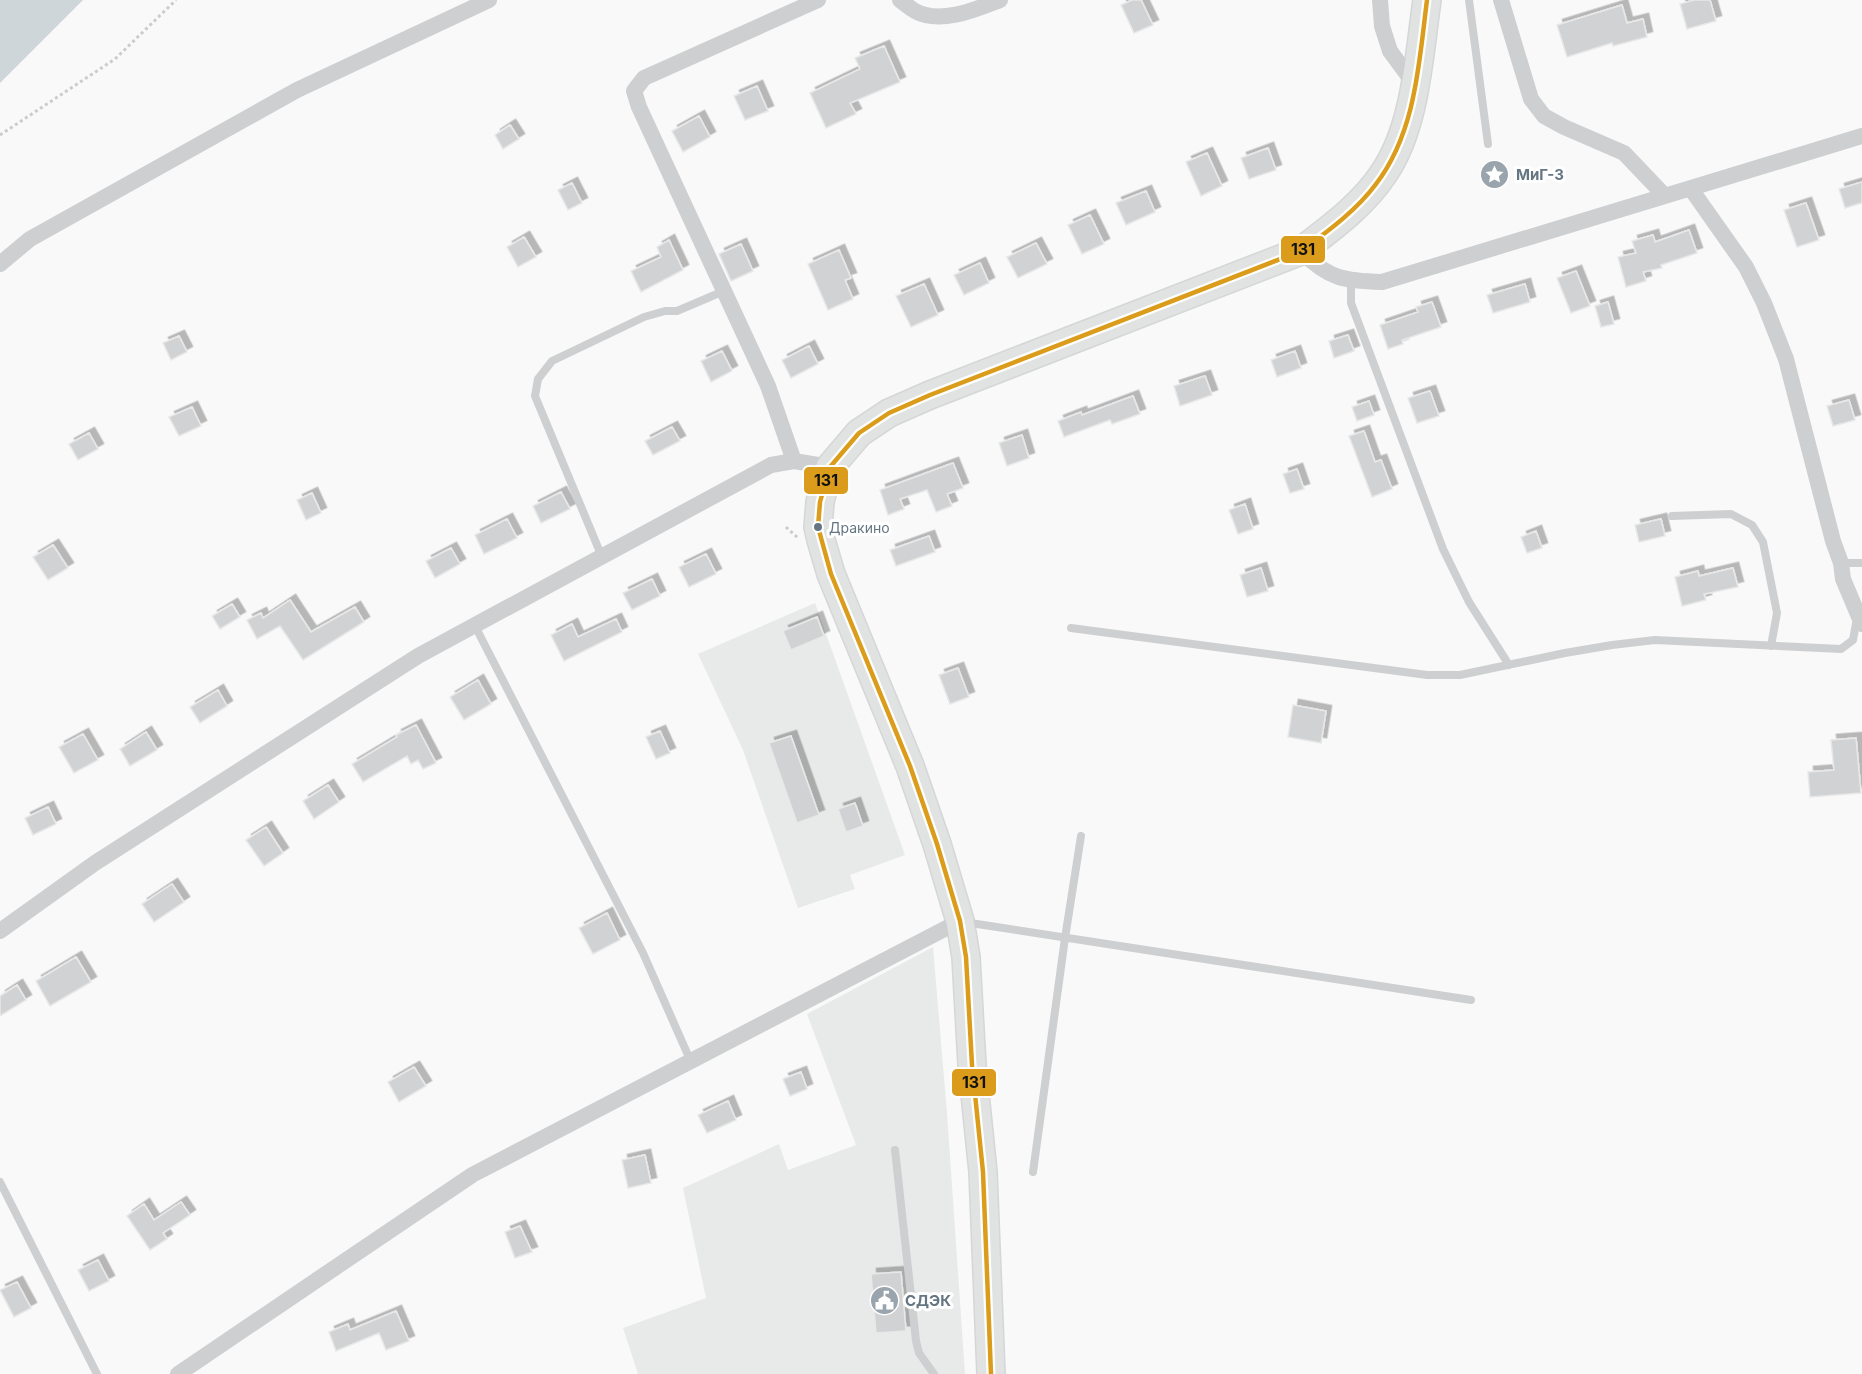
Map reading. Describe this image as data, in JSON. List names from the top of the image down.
{
  "places": {
    "place": ["МиГ-3"],
    "other": ["Дракино"],
    "public building": ["СДЭК"]
  },
  "lines": ["transit line 131"]
}
